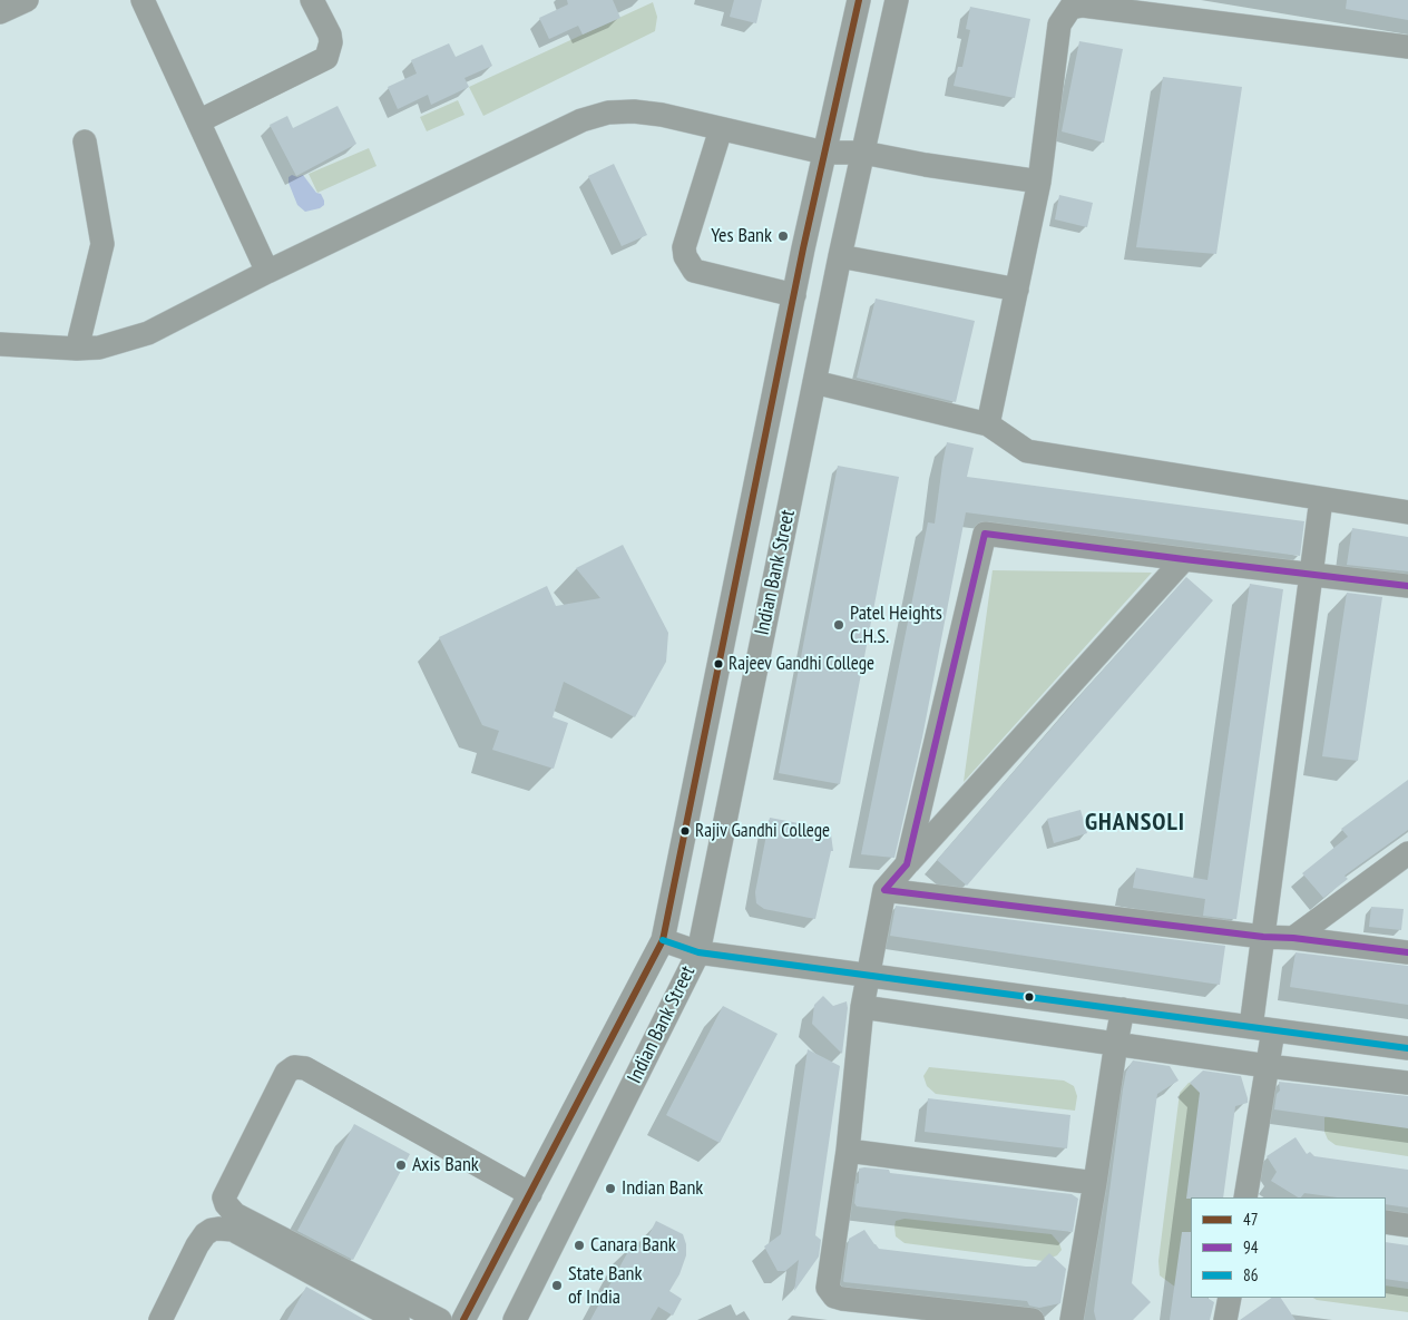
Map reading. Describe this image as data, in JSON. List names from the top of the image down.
{
  "streets": {
    "street": ["Indian Bank Street"]
  },
  "districts": ["GHANSOLI"],
  "places": [
    "Yes Bank",
    "Patel Heights C.H.S.",
    "Rajeev Gandhi College",
    "Rajiv Gandhi College",
    "Axis Bank",
    "Indian Bank",
    "Canara Bank",
    "State Bank of India"
  ],
  "lines": ["transit line 47", "transit line 94", "transit line 86"],
  "legend": ["47", "94", "86"]
}
